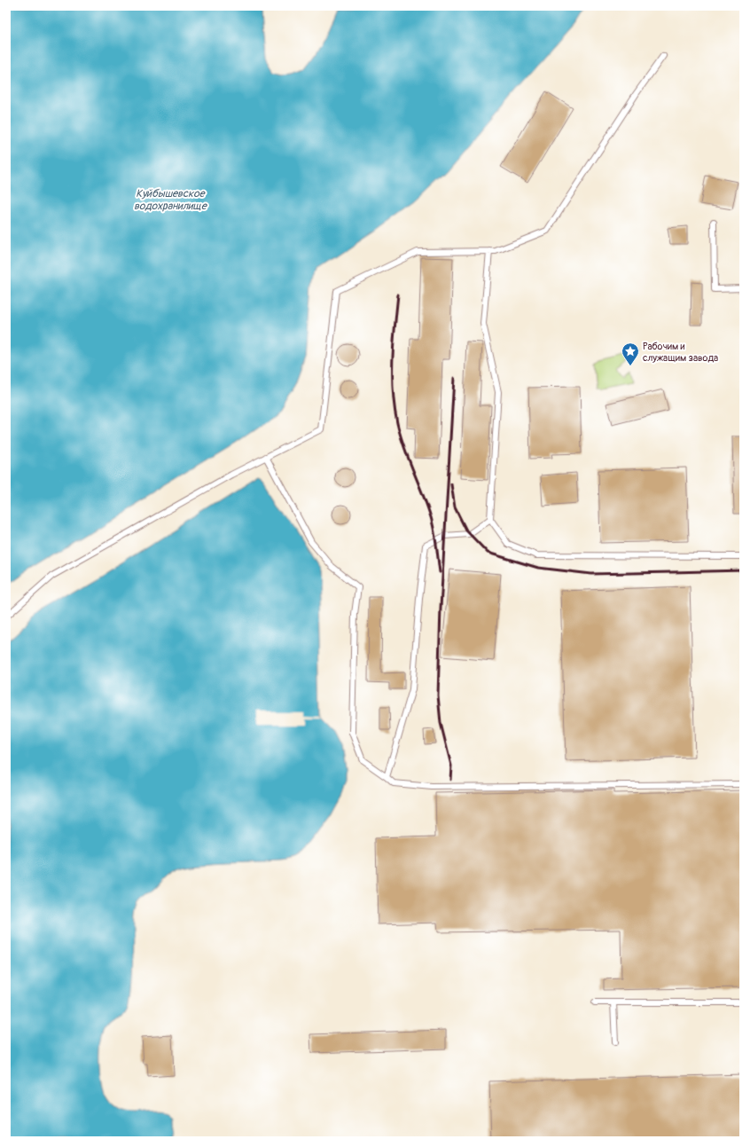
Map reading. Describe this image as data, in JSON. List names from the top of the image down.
{
  "water": ["Куйбышевское водохранилище"],
  "places": {
    "place": ["Рабочим и служащим завода"]
  }
}
